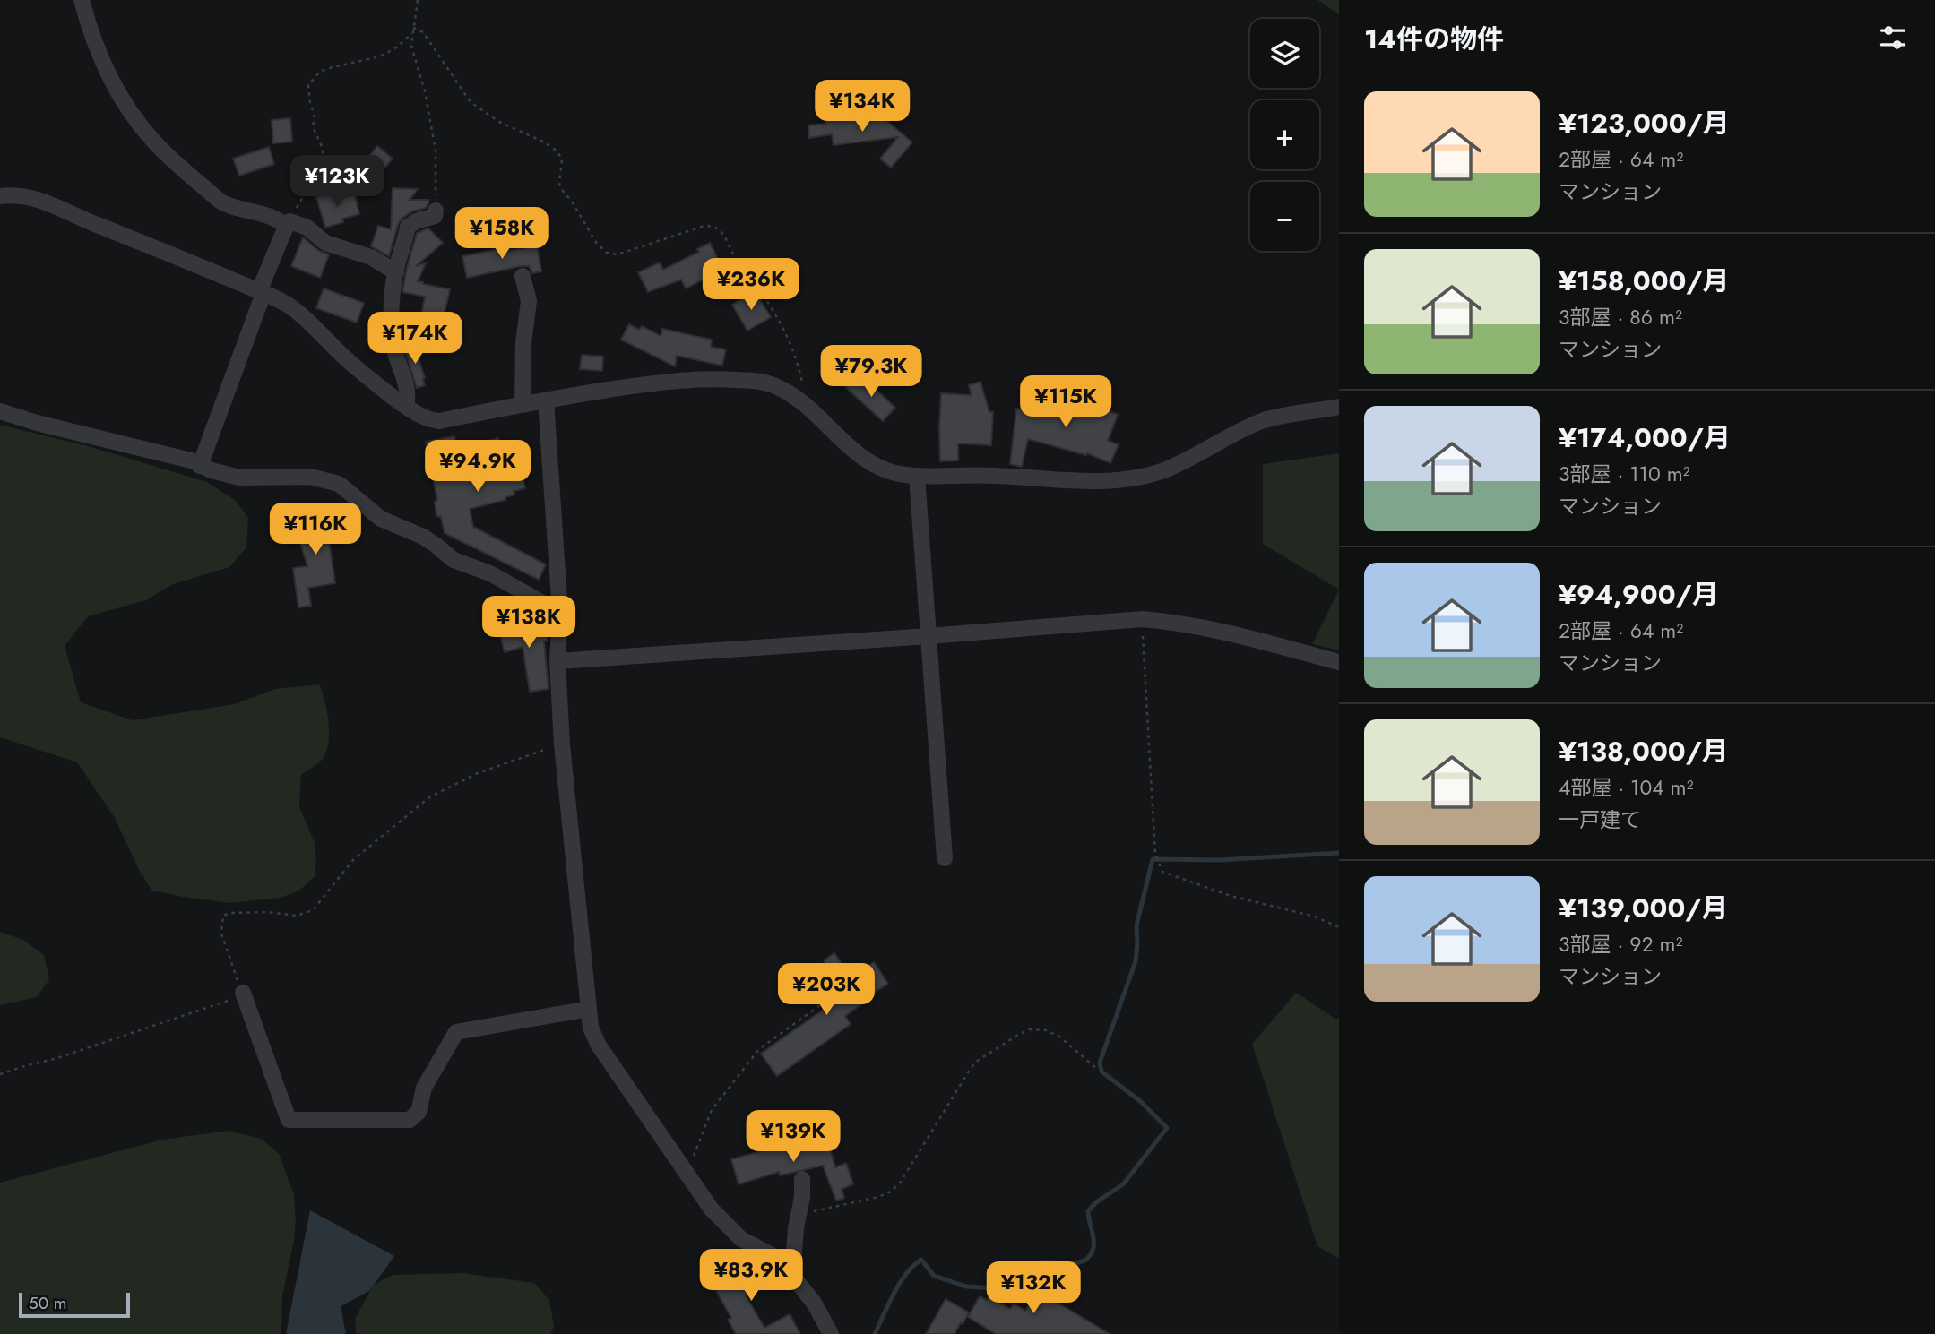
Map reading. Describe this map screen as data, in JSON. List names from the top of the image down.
{
  "scale_bar": "50 m",
  "page": {
    "heading": "14件の物件",
    "map_buttons": ["+", "−"],
    "list": [
      {
        "name": "¥123,000/月",
        "note": "2部屋 · 64 m² · マンション"
      },
      {
        "name": "¥158,000/月",
        "note": "3部屋 · 86 m² · マンション"
      },
      {
        "name": "¥174,000/月",
        "note": "3部屋 · 110 m² · マンション"
      },
      {
        "name": "¥94,900/月",
        "note": "2部屋 · 64 m² · マンション"
      },
      {
        "name": "¥138,000/月",
        "note": "4部屋 · 104 m² · 一戸建て"
      },
      {
        "name": "¥139,000/月",
        "note": "3部屋 · 92 m² · マンション"
      }
    ],
    "price": [
      "¥134K",
      "¥123K",
      "¥158K",
      "¥236K",
      "¥174K",
      "¥79.3K",
      "¥115K",
      "¥94.9K",
      "¥116K",
      "¥138K",
      "¥203K",
      "¥139K",
      "¥83.9K",
      "¥132K"
    ],
    "scale": "50 m"
  }
}
